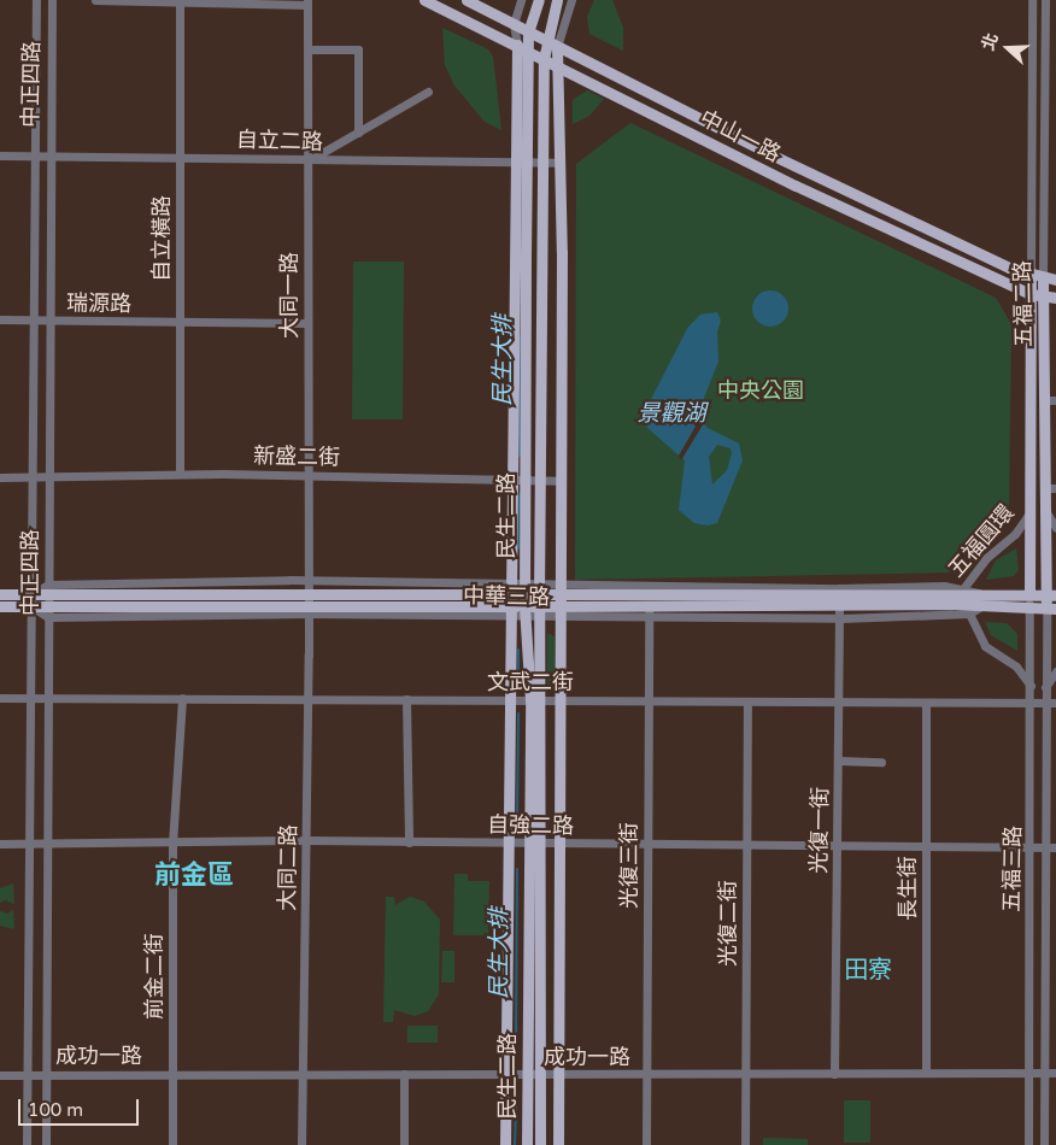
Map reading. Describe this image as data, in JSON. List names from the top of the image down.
{
  "streets": {
    "main road": [
      "中山一路",
      "五福二路",
      "民生二路",
      "中華三路"
    ],
    "street": [
      "中正四路",
      "自立二路",
      "自立橫路",
      "大同一路",
      "瑞源路",
      "新盛二街",
      "五福圓環",
      "文武二街",
      "自強二路",
      "光復一街",
      "光復三街",
      "大同二路",
      "五福三路",
      "長生街",
      "光復二街",
      "前金二街",
      "成功一路"
    ]
  },
  "crossings": [
    ["中正四路", "自立二路"],
    ["中正四路", "瑞源路"],
    ["中正四路", "新盛二街"],
    ["中正四路", "中華三路"],
    ["中正四路", "文武二街"],
    ["中正四路", "自強二路"],
    ["中正四路", "成功一路"],
    ["中山一路", "五福二路"],
    ["中山一路", "民生二路"],
    ["自立二路", "自立橫路"],
    ["自立二路", "大同一路"],
    ["自立二路", "民生二路"],
    ["自立橫路", "瑞源路"],
    ["自立橫路", "新盛二街"],
    ["大同一路", "瑞源路"],
    ["大同一路", "新盛二街"],
    ["大同一路", "中華三路"],
    ["大同一路", "大同二路"],
    ["五福二路", "五福圓環"],
    ["五福二路", "中華三路"],
    ["五福二路", "五福三路"],
    ["新盛二街", "民生二路"],
    ["民生二路", "中華三路"],
    ["民生二路", "文武二街"],
    ["民生二路", "自強二路"],
    ["民生二路", "成功一路"],
    ["五福圓環", "中華三路"],
    ["中華三路", "光復一街"],
    ["中華三路", "光復三街"],
    ["中華三路", "大同二路"],
    ["中華三路", "五福三路"],
    ["文武二街", "光復一街"],
    ["文武二街", "光復三街"],
    ["文武二街", "大同二路"],
    ["文武二街", "五福三路"],
    ["文武二街", "長生街"],
    ["文武二街", "光復二街"],
    ["文武二街", "前金二街"],
    ["自強二路", "光復一街"],
    ["自強二路", "光復三街"],
    ["自強二路", "大同二路"],
    ["自強二路", "五福三路"],
    ["自強二路", "長生街"],
    ["自強二路", "光復二街"],
    ["自強二路", "前金二街"],
    ["光復一街", "成功一路"],
    ["光復三街", "成功一路"],
    ["大同二路", "成功一路"],
    ["五福三路", "成功一路"],
    ["長生街", "成功一路"],
    ["光復二街", "成功一路"],
    ["前金二街", "成功一路"]
  ],
  "districts": ["前金區", "田寮"],
  "water": ["民生大排", "景觀湖"],
  "parks": ["中央公園"],
  "scale_bar": "100 m",
  "north": "left"
}
